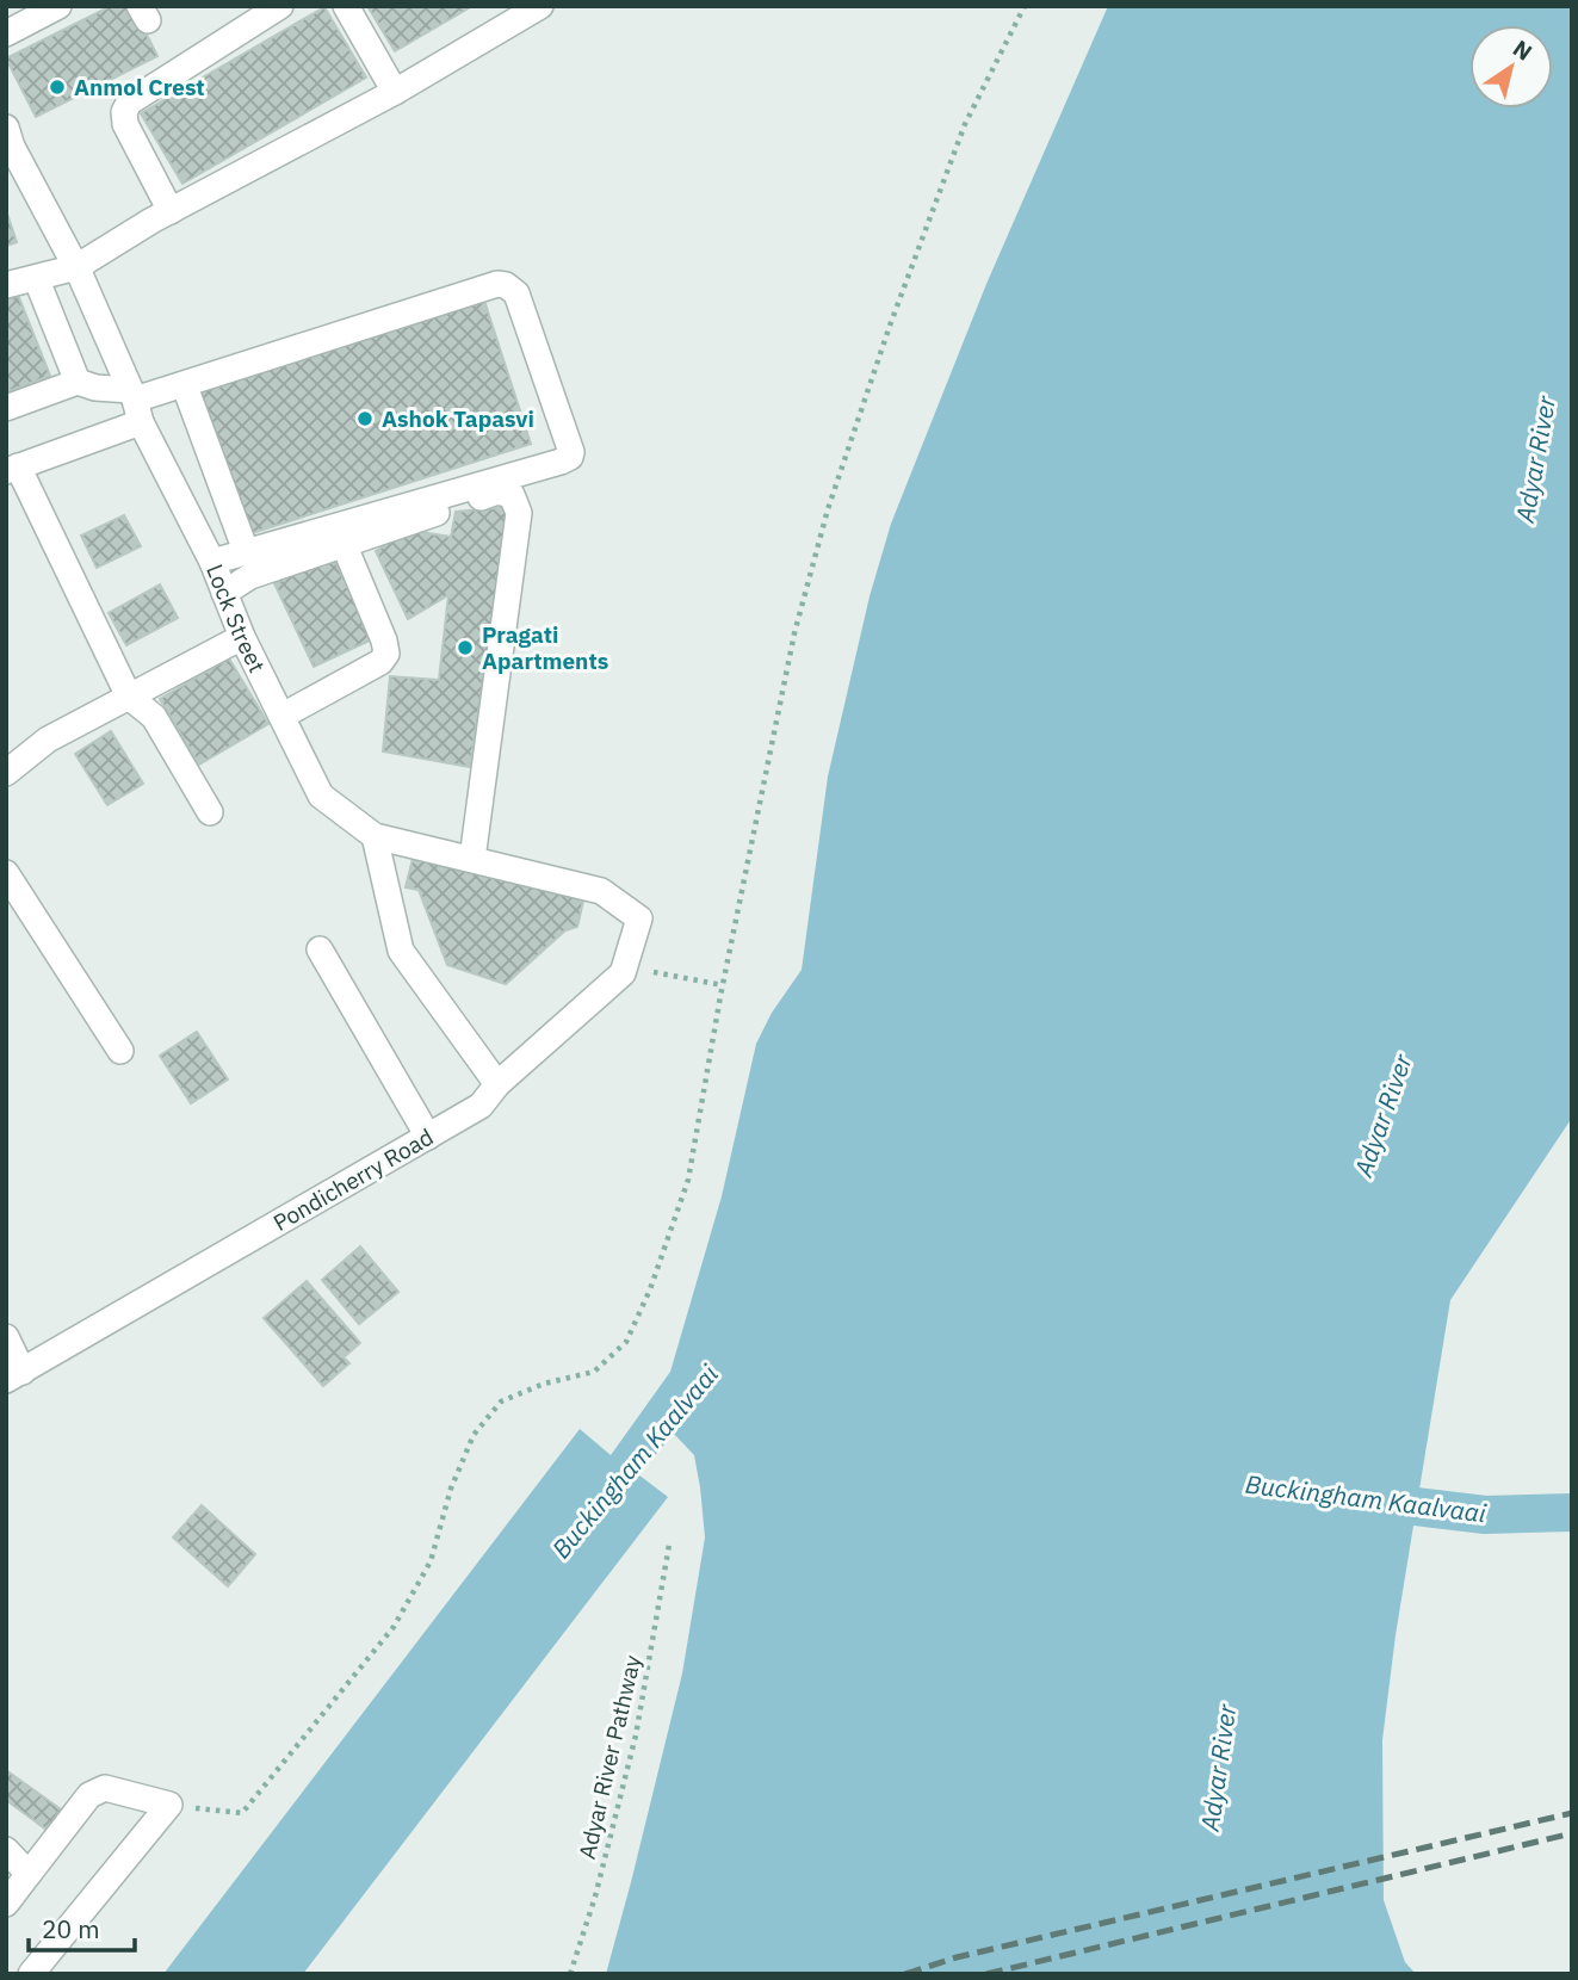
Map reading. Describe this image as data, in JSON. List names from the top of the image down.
{
  "streets": {
    "street": ["Lock Street", "Pondicherry Road"],
    "path": ["Adyar River Pathway"]
  },
  "crossings": [
    ["Lock Street", "Pondicherry Road"]
  ],
  "water": ["Adyar River", "Buckingham Kaalvaai"],
  "places": ["Anmol Crest", "Ashok Tapasvi", "Pragati Apartments"],
  "scale_bar": "20 m",
  "north": "top right"
}
